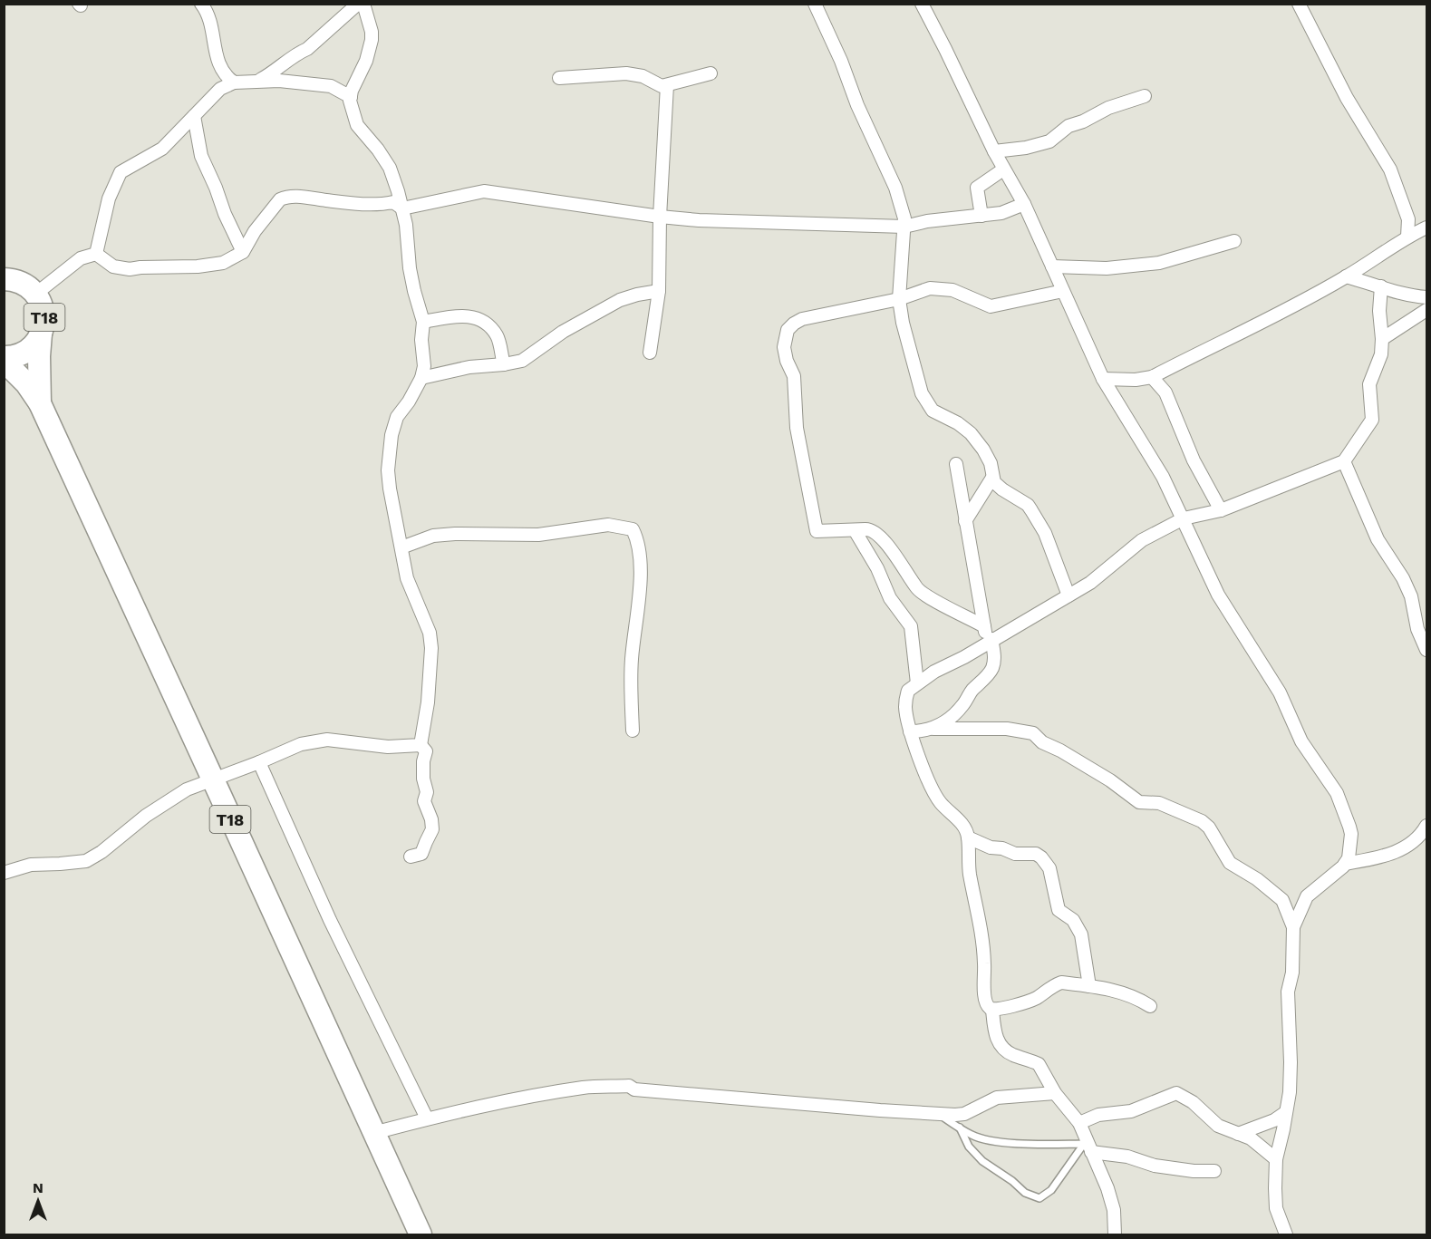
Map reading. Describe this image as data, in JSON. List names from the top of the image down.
{
  "streets": {
    "highway": ["T18"]
  },
  "north": "top"
}
